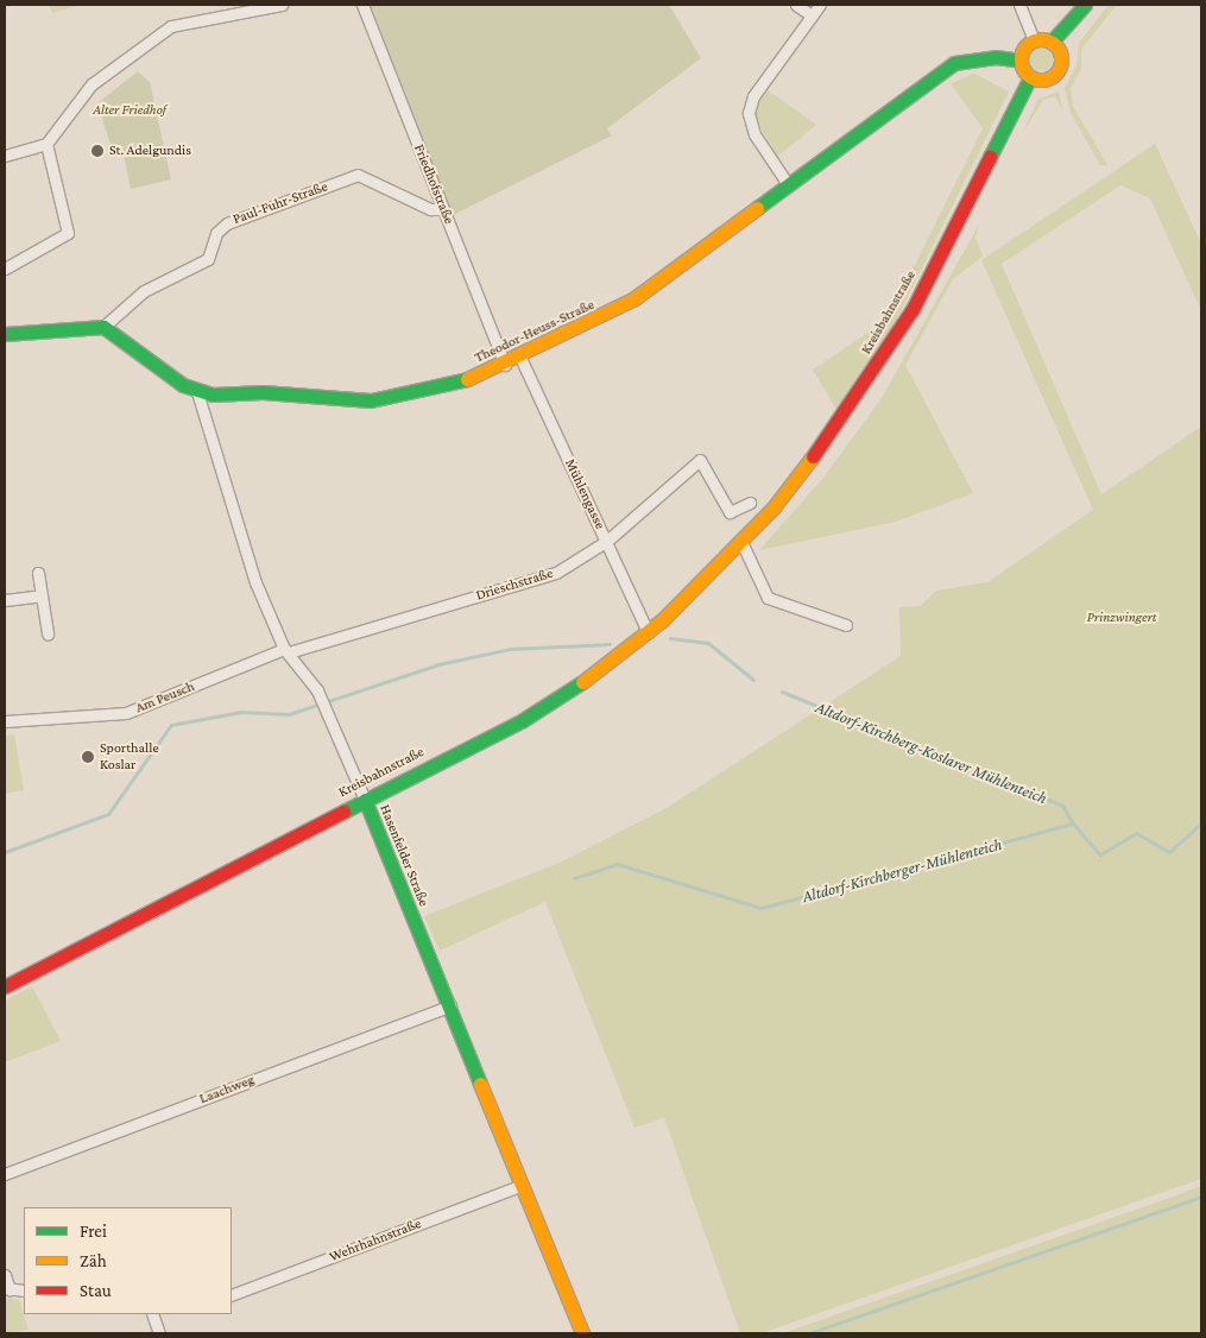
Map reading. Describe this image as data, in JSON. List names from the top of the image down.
{
  "streets": {
    "street": [
      "Friedhofstraße",
      "Paul-Fuhr-Straße",
      "Kreisbahnstraße",
      "Theodor-Heuss-Straße",
      "Mühlengasse",
      "Drieschstraße",
      "Am Peusch",
      "Hasenfelder Straße",
      "Laachweg",
      "Wehrhahnstraße"
    ]
  },
  "crossings": [
    ["Friedhofstraße", "Paul-Fuhr-Straße"],
    ["Friedhofstraße", "Theodor-Heuss-Straße"],
    ["Kreisbahnstraße", "Theodor-Heuss-Straße"],
    ["Kreisbahnstraße", "Mühlengasse"],
    ["Kreisbahnstraße", "Hasenfelder Straße"],
    ["Theodor-Heuss-Straße", "Mühlengasse"],
    ["Theodor-Heuss-Straße", "Hasenfelder Straße"],
    ["Mühlengasse", "Drieschstraße"],
    ["Drieschstraße", "Am Peusch"],
    ["Drieschstraße", "Hasenfelder Straße"],
    ["Am Peusch", "Hasenfelder Straße"],
    ["Hasenfelder Straße", "Laachweg"],
    ["Hasenfelder Straße", "Wehrhahnstraße"]
  ],
  "water": ["Altdorf-Kirchberg-Koslarer Mühlenteich", "Altdorf-Kirchberger-Mühlenteich"],
  "parks": ["Alter Friedhof", "Prinzwingert"],
  "places": ["St. Adelgundis", "Sporthalle Koslar"],
  "legend": ["Frei", "Zäh", "Stau"]
}
